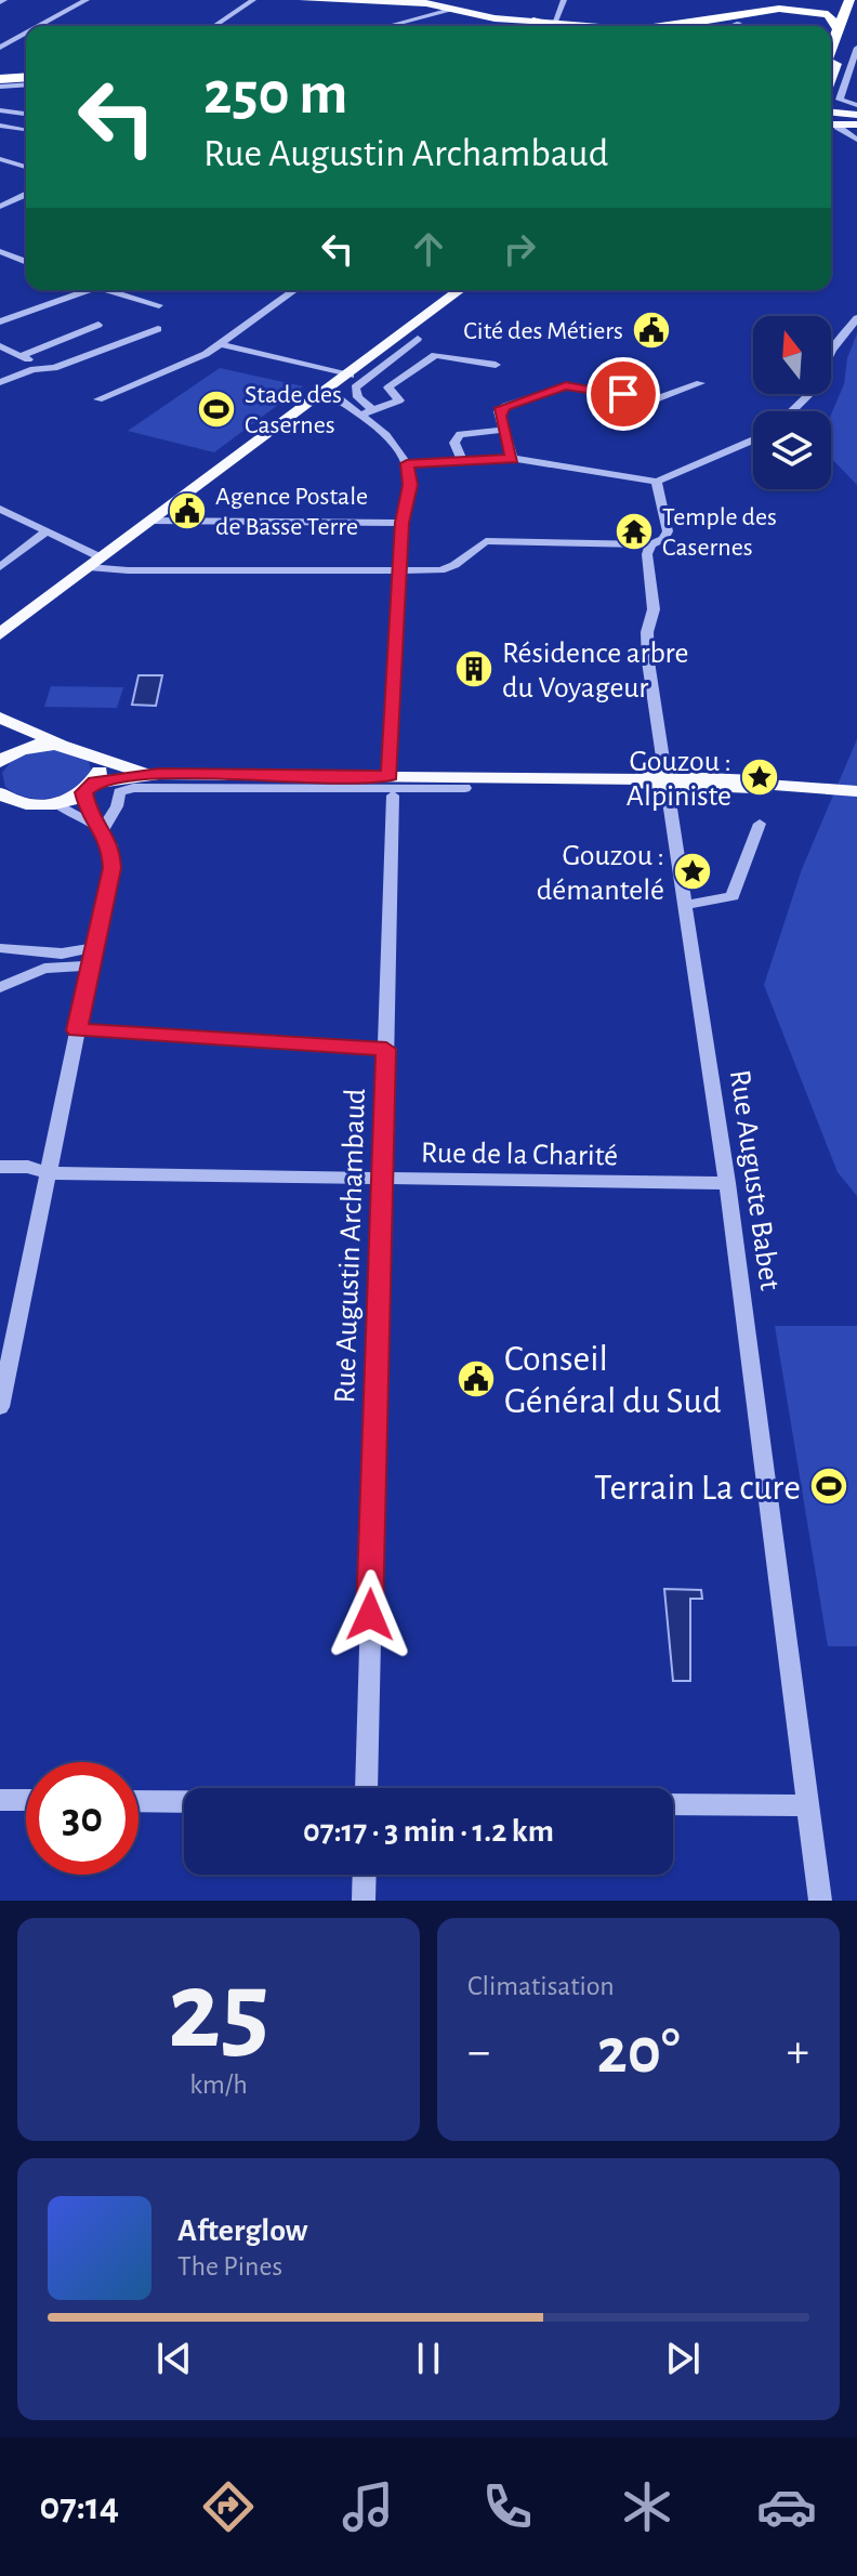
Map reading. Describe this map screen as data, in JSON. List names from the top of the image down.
{
  "streets": {
    "street": ["Rue de la Charité", "Rue Auguste Babet", "Rue Augustin Archambaud"]
  },
  "crossings": [
    ["Rue de la Charité", "Rue Auguste Babet"],
    ["Rue de la Charité", "Rue Augustin Archambaud"]
  ],
  "places": {
    "public building": ["Cité des Métiers", "Agence Postale de Basse Terre", "Conseil Général du Sud"],
    "sports": ["Stade des Casernes", "Terrain La cure"],
    "temple": ["Temple des Casernes"],
    "building": ["Résidence arbre du Voyageur"],
    "place": ["Gouzou : Alpiniste", "Gouzou : démantelé"]
  },
  "north": "top",
  "page": {
    "turn": ["250 m", "Rue Augustin Archambaud"],
    "limit": "30",
    "trip": "07:17 · 3 min · 1.2 km",
    "tile": [
      ["25", "km/h"],
      "Climatisation"
    ],
    "heat": ["−", "20°", "+"],
    "song": ["Afterglow", "The Pines"],
    "tabs": "07:14"
  }
}
